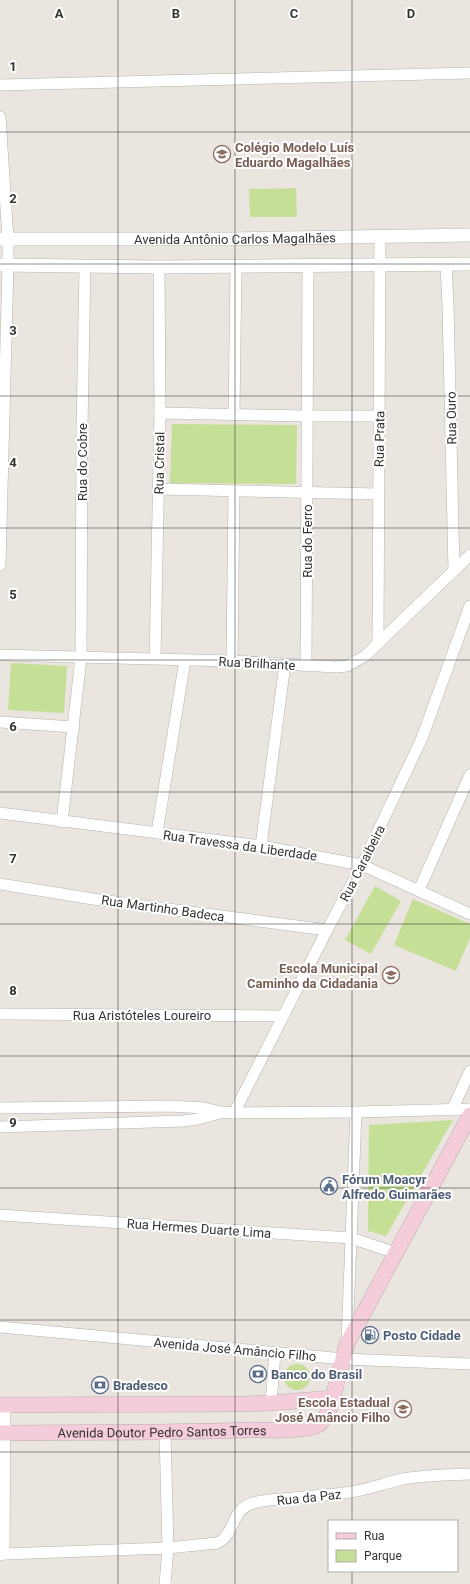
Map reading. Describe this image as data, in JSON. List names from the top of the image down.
{
  "streets": {
    "main road": ["Avenida Doutor Pedro Santos Torres"],
    "street": [
      "Avenida Antônio Carlos Magalhães",
      "Rua Ouro",
      "Rua Prata",
      "Rua do Cobre",
      "Rua Cristal",
      "Rua do Ferro",
      "Rua Brilhante",
      "Rua Travessa da Liberdade",
      "Rua Caraibeira",
      "Rua Martinho Badeca",
      "Rua Aristóteles Loureiro",
      "Rua Hermes Duarte Lima",
      "Avenida José Amâncio Filho",
      "Rua da Paz"
    ]
  },
  "crossings": [
    ["Avenida Antônio Carlos Magalhães", "Rua Prata"],
    ["Rua Ouro", "Rua Brilhante"],
    ["Rua Prata", "Rua Brilhante"],
    ["Rua do Cobre", "Rua Brilhante"],
    ["Rua do Cobre", "Rua Travessa da Liberdade"],
    ["Rua Cristal", "Rua Brilhante"],
    ["Rua do Ferro", "Rua Brilhante"],
    ["Rua Travessa da Liberdade", "Rua Caraibeira"],
    ["Rua Caraibeira", "Rua Martinho Badeca"],
    ["Rua Caraibeira", "Rua Aristóteles Loureiro"]
  ],
  "places": {
    "school or university": ["Colégio Modelo Luís Eduardo Magalhães", "Escola Municipal Caminho da Cidadania", "Escola Estadual José Amâncio Filho"],
    "public building": ["Fórum Moacyr Alfredo Guimarães"],
    "fuel station": ["Posto Cidade"],
    "bank": ["Banco do Brasil", "Bradesco"]
  },
  "legend": ["Rua", "Parque"],
  "grid": {
    "columns": [
      "A",
      "B",
      "C",
      "D"
    ],
    "rows": [
      "1",
      "2",
      "3",
      "4",
      "5",
      "6",
      "7",
      "8",
      "9"
    ]
  }
}
